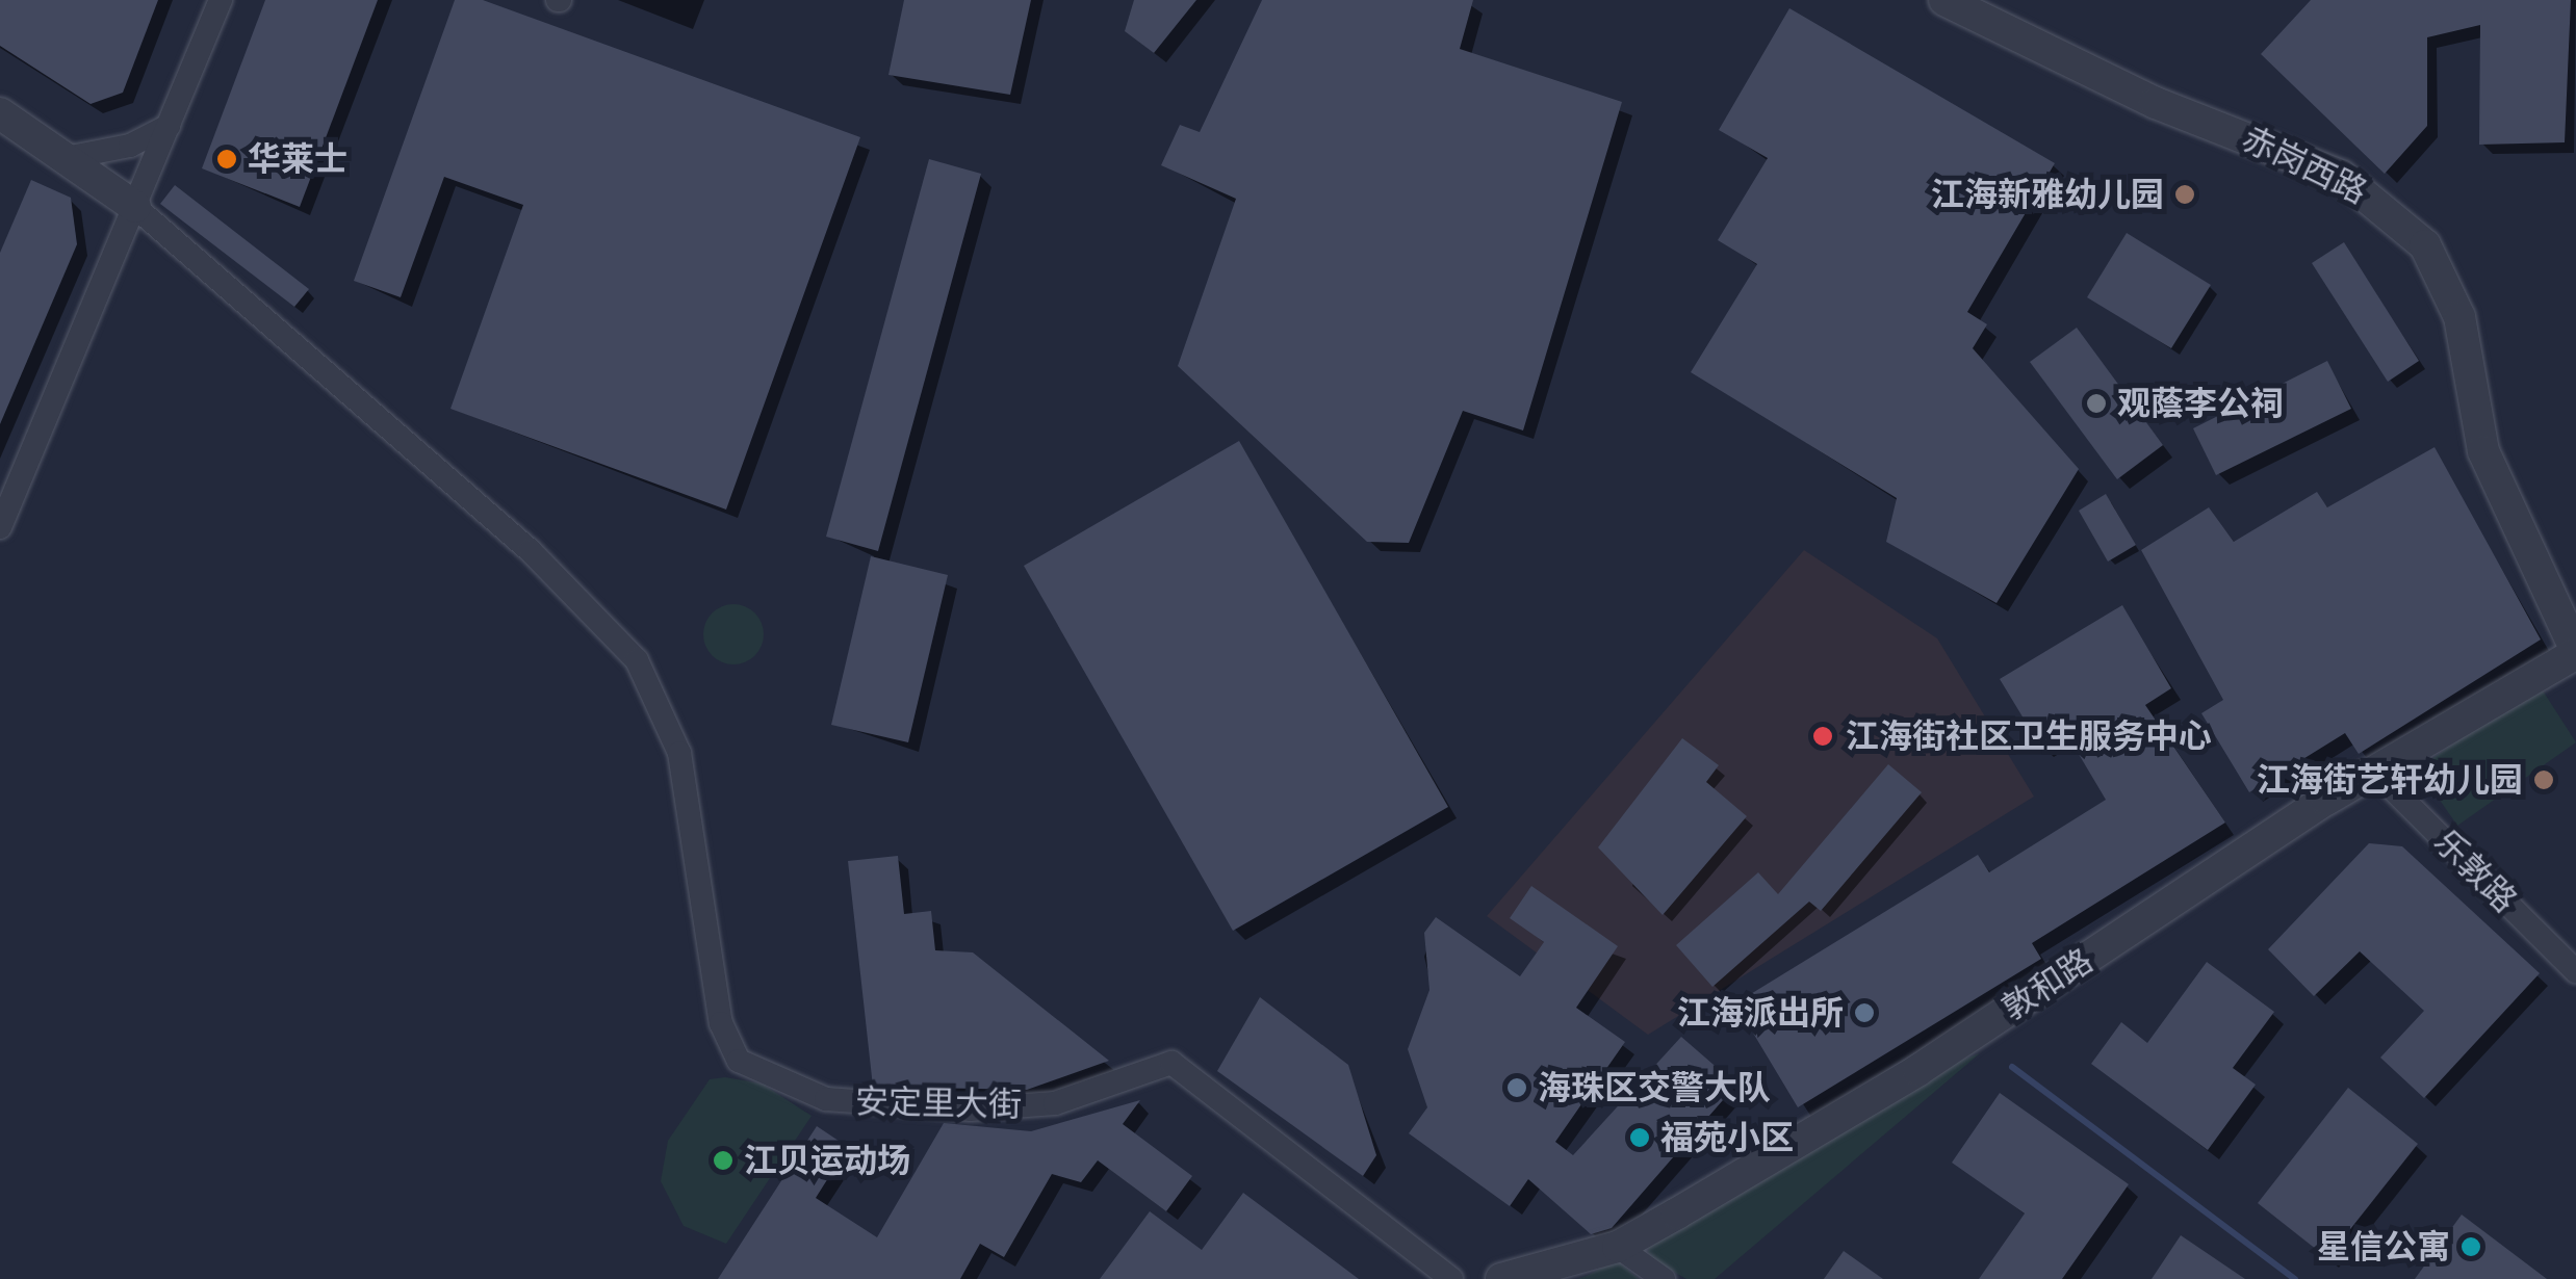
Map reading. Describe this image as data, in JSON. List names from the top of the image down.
{
  "streets": {
    "street": [
      "赤岗西路",
      "乐敦路",
      "敦和路",
      "安定里大街"
    ]
  },
  "crossings": [
    ["赤岗西路", "敦和路"],
    ["乐敦路", "敦和路"]
  ],
  "places": [
    "华莱士",
    "江海新雅幼儿园",
    "观蔭李公祠",
    "江海街社区卫生服务中心",
    "江海街艺轩幼儿园",
    "江海派出所",
    "海珠区交警大队",
    "福苑小区",
    "江贝运动场",
    "星信公寓"
  ]
}
